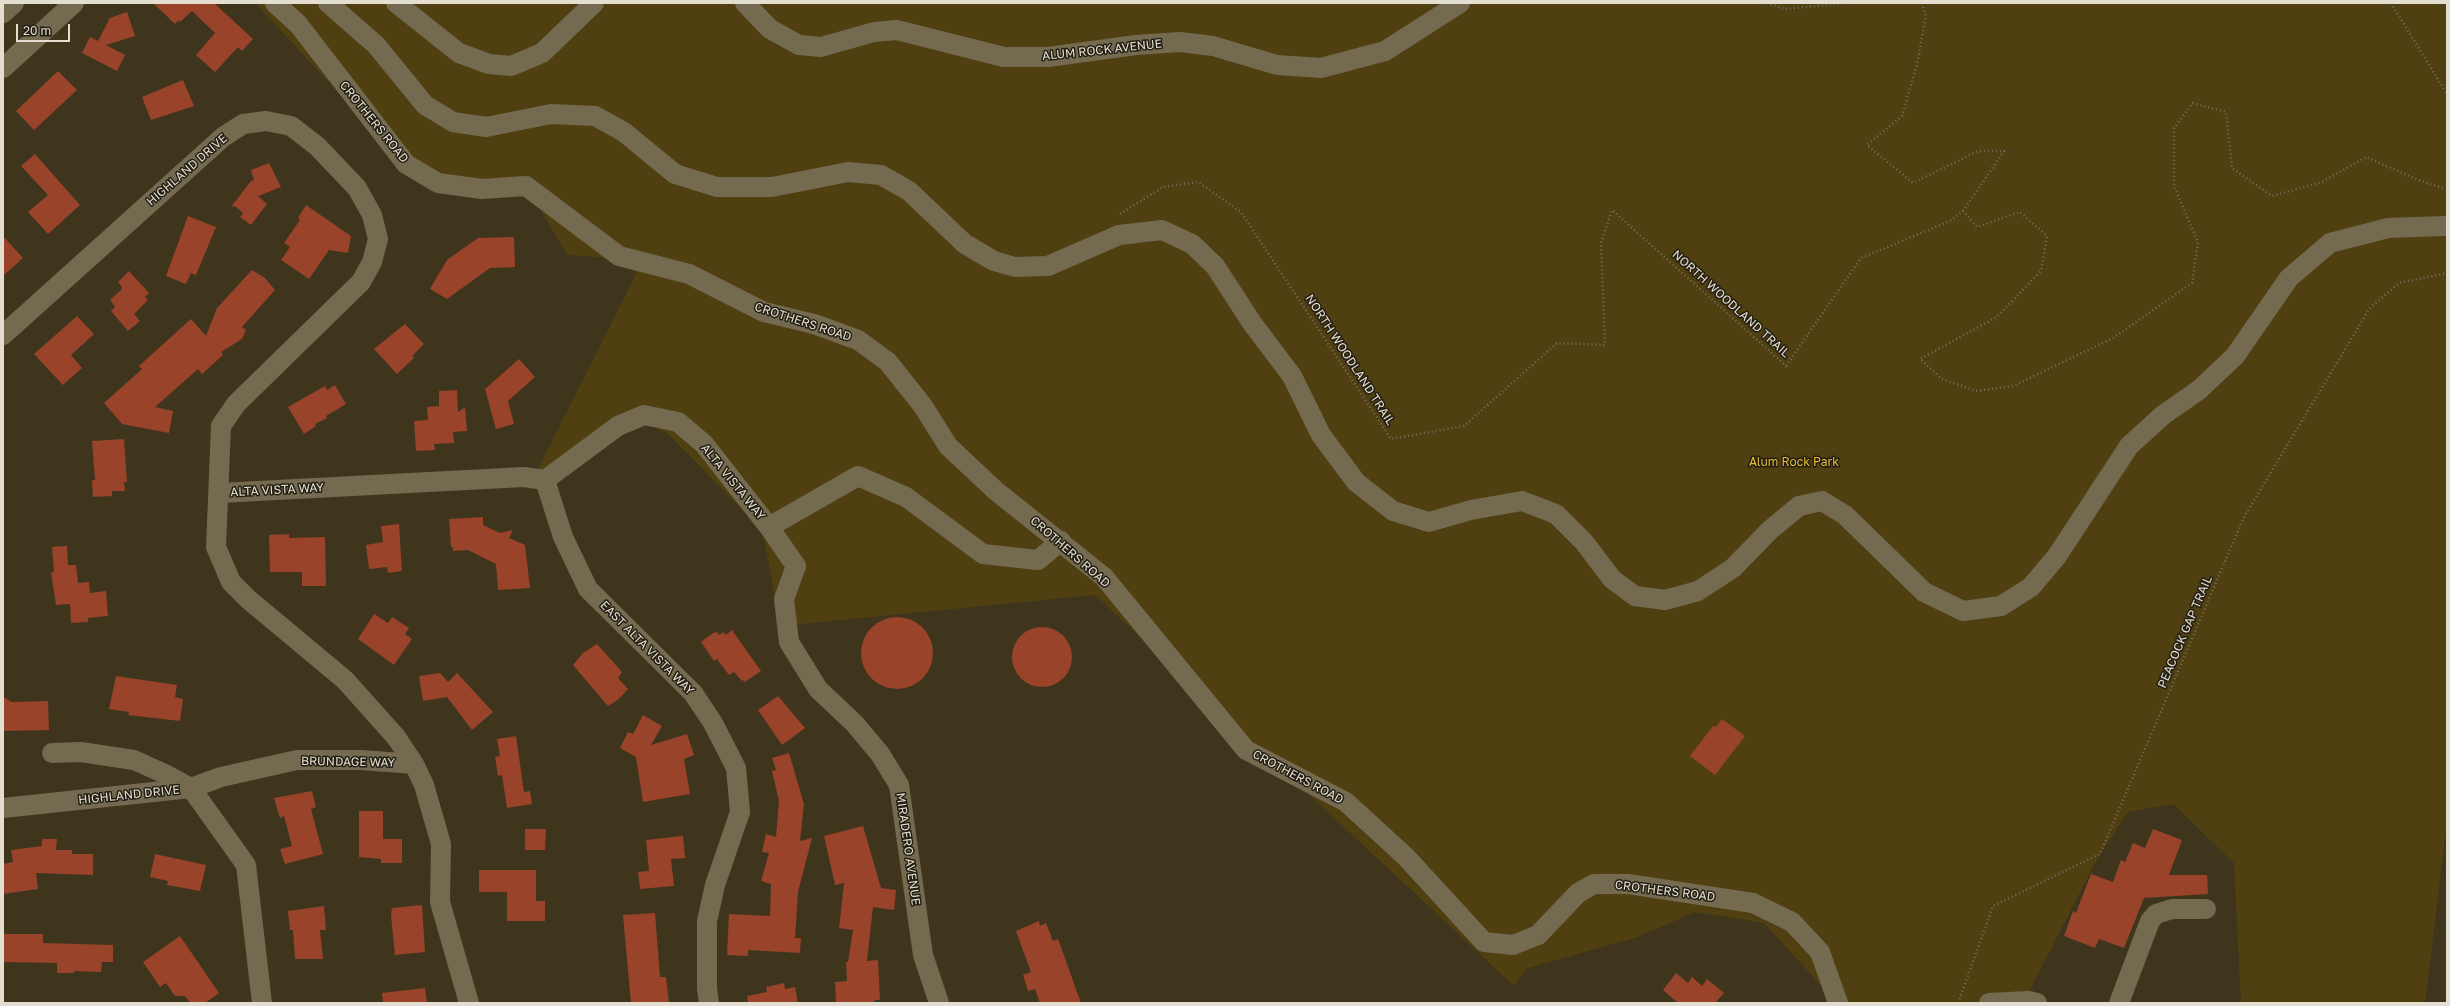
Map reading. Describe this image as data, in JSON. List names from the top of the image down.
{
  "streets": {
    "street": [
      "ALUM ROCK AVENUE",
      "CROTHERS ROAD",
      "HIGHLAND DRIVE",
      "ALTA VISTA WAY",
      "EAST ALTA VISTA WAY",
      "BRUNDAGE WAY",
      "MIRADERO AVENUE"
    ],
    "path": ["NORTH WOODLAND TRAIL", "PEACOCK GAP TRAIL"]
  },
  "crossings": [
    ["HIGHLAND DRIVE", "ALTA VISTA WAY"],
    ["HIGHLAND DRIVE", "BRUNDAGE WAY"],
    ["ALTA VISTA WAY", "EAST ALTA VISTA WAY"],
    ["ALTA VISTA WAY", "BRUNDAGE WAY"],
    ["ALTA VISTA WAY", "MIRADERO AVENUE"]
  ],
  "parks": ["Alum Rock Park"],
  "scale_bar": "20 m"
}
